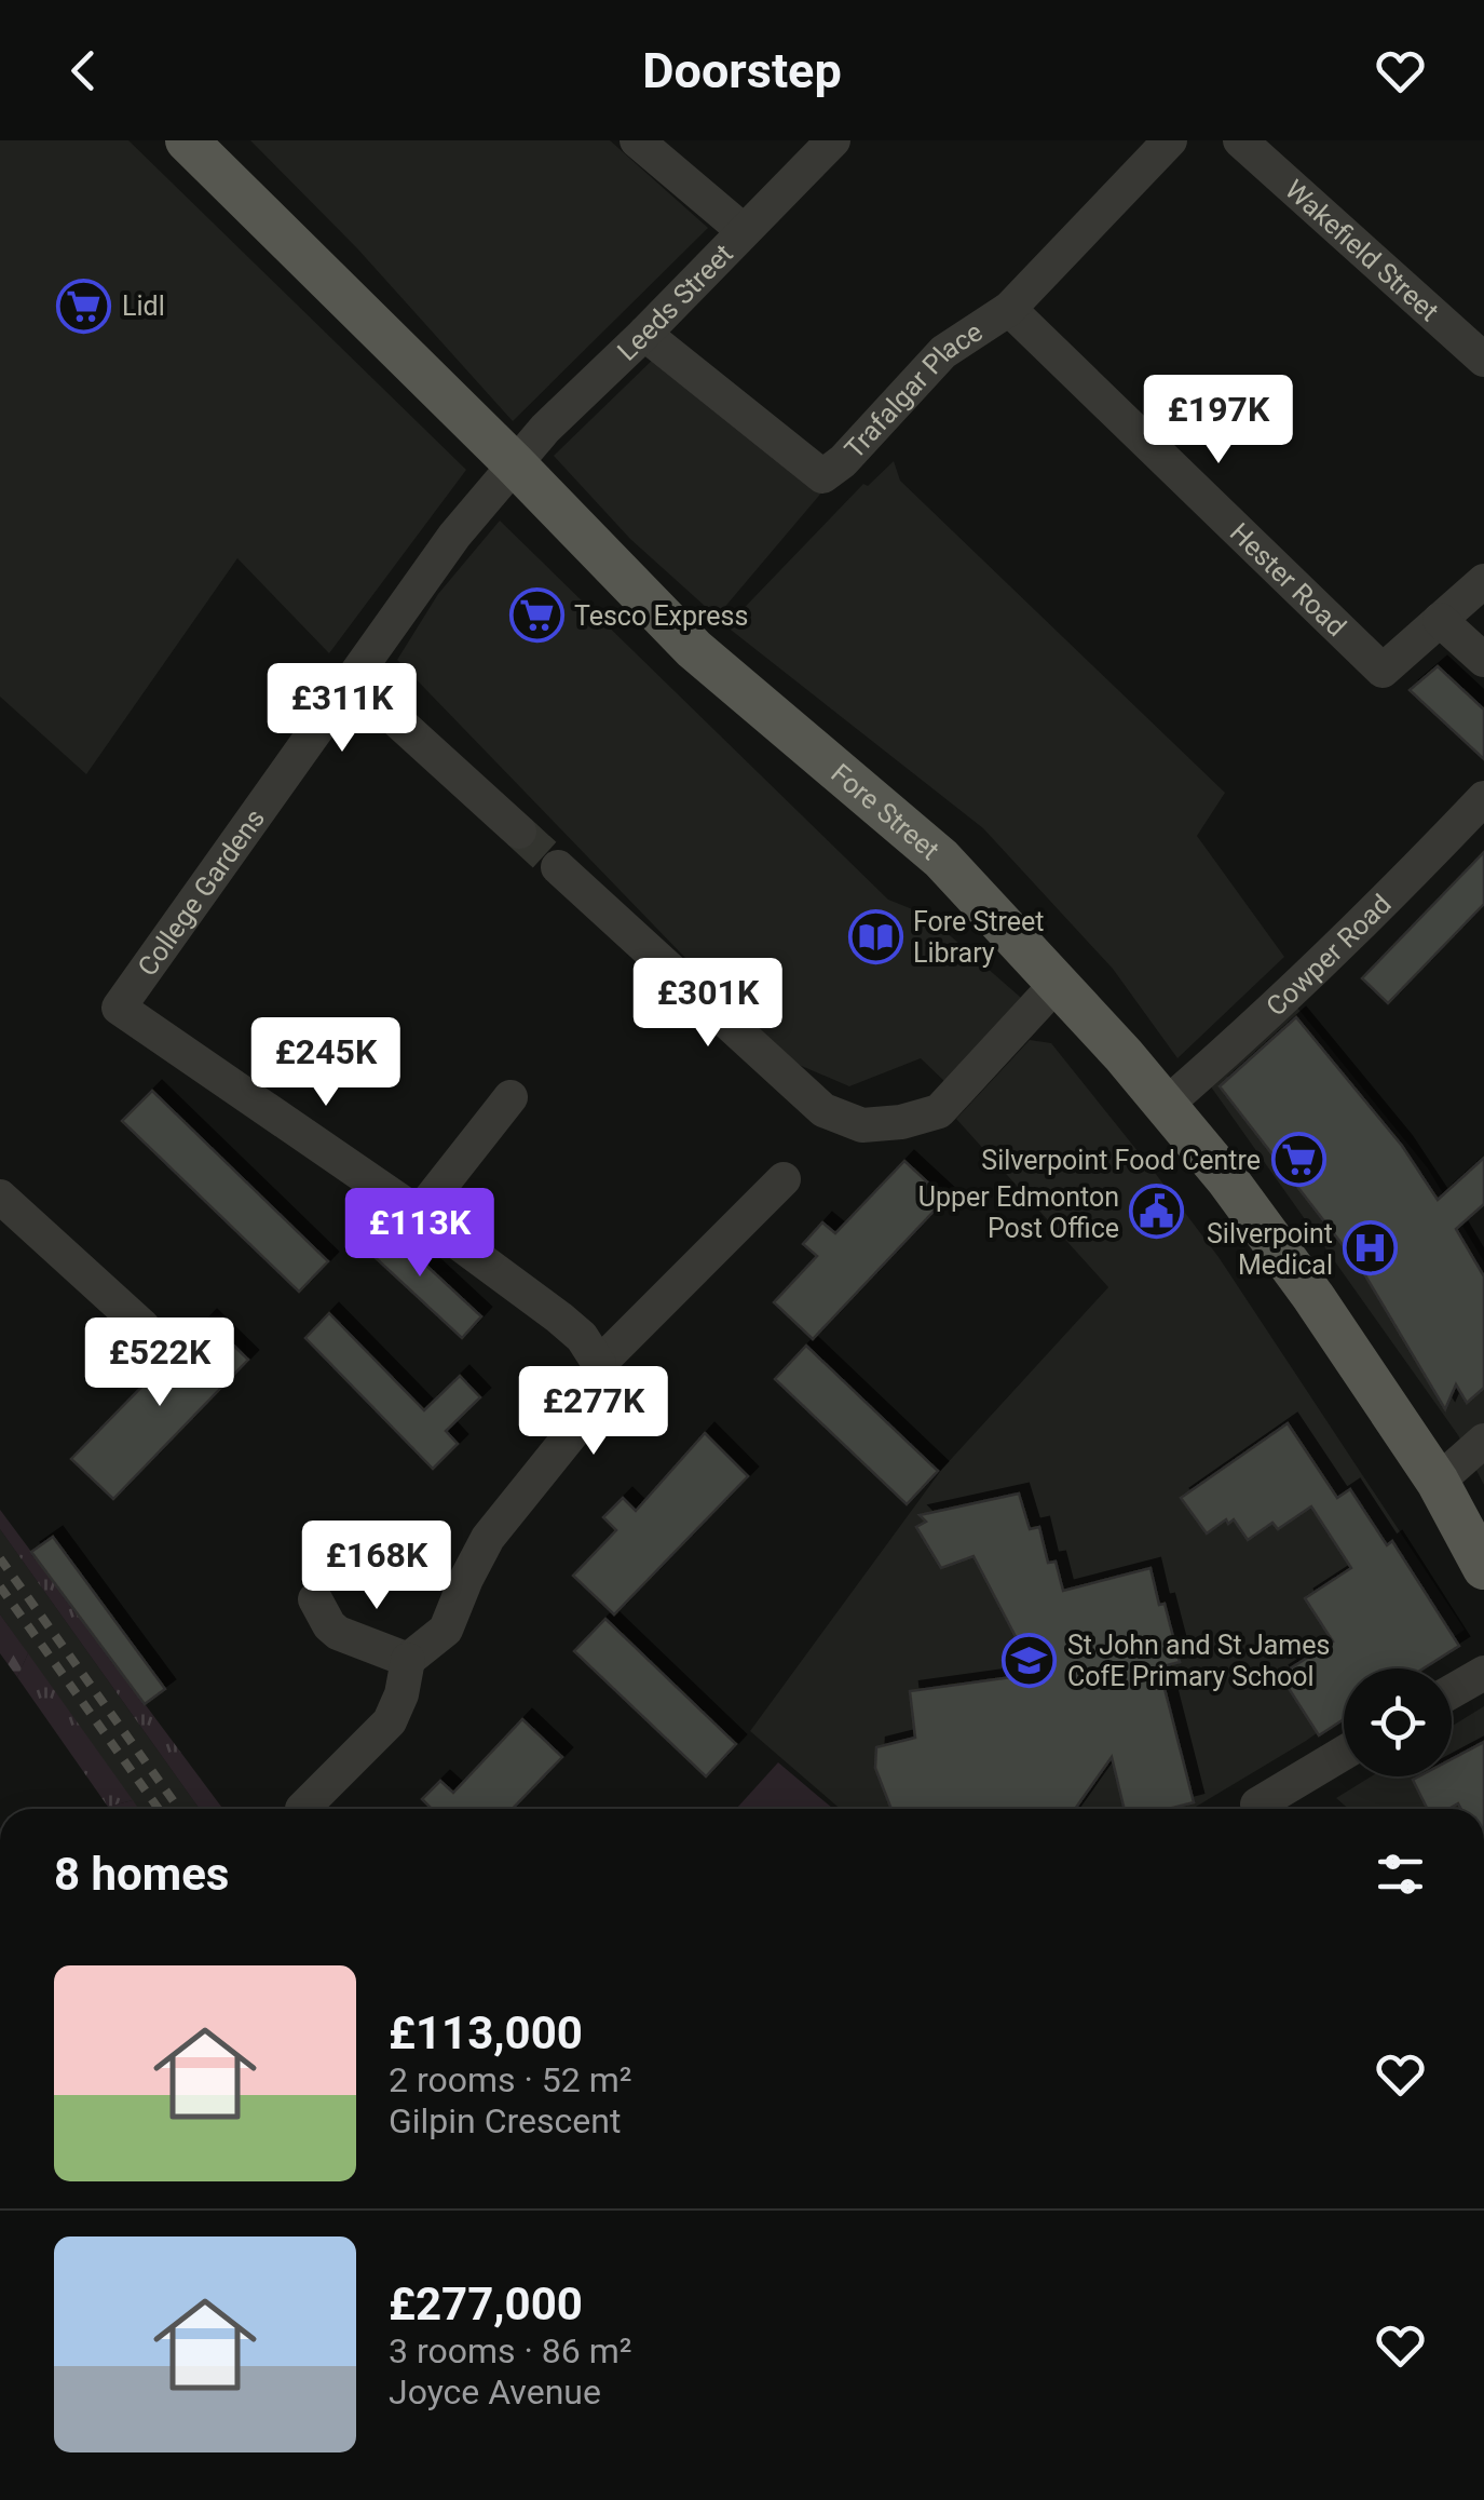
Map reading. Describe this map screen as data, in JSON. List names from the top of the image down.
{
  "streets": {
    "main road": ["Fore Street"],
    "street": [
      "Wakefield Street",
      "Leeds Street",
      "Trafalgar Place",
      "Hester Road",
      "College Gardens",
      "Cowper Road"
    ]
  },
  "crossings": [
    ["Leeds Street", "Trafalgar Place"],
    ["Leeds Street", "Fore Street"],
    ["Leeds Street", "College Gardens"],
    ["Trafalgar Place", "Hester Road"],
    ["Fore Street", "College Gardens"],
    ["Fore Street", "Cowper Road"]
  ],
  "places": {
    "supermarket": ["Lidl", "Tesco Express", "Silverpoint Food Centre"],
    "library": ["Fore Street Library"],
    "public building": ["Upper Edmonton Post Office"],
    "hospital": ["Silverpoint Medical"],
    "school or university": ["St John and St James CofE Primary School"]
  },
  "page": {
    "header": "Doorstep",
    "price": [
      "£197K",
      "£311K",
      "£301K",
      "£245K",
      "£113K",
      "£522K",
      "£277K",
      "£168K"
    ],
    "heading": "8 homes",
    "list": [
      {
        "name": "£113,000",
        "note": "2 rooms · 52 m² · Gilpin Crescent"
      },
      {
        "name": "£277,000",
        "note": "3 rooms · 86 m² · Joyce Avenue"
      }
    ]
  }
}
